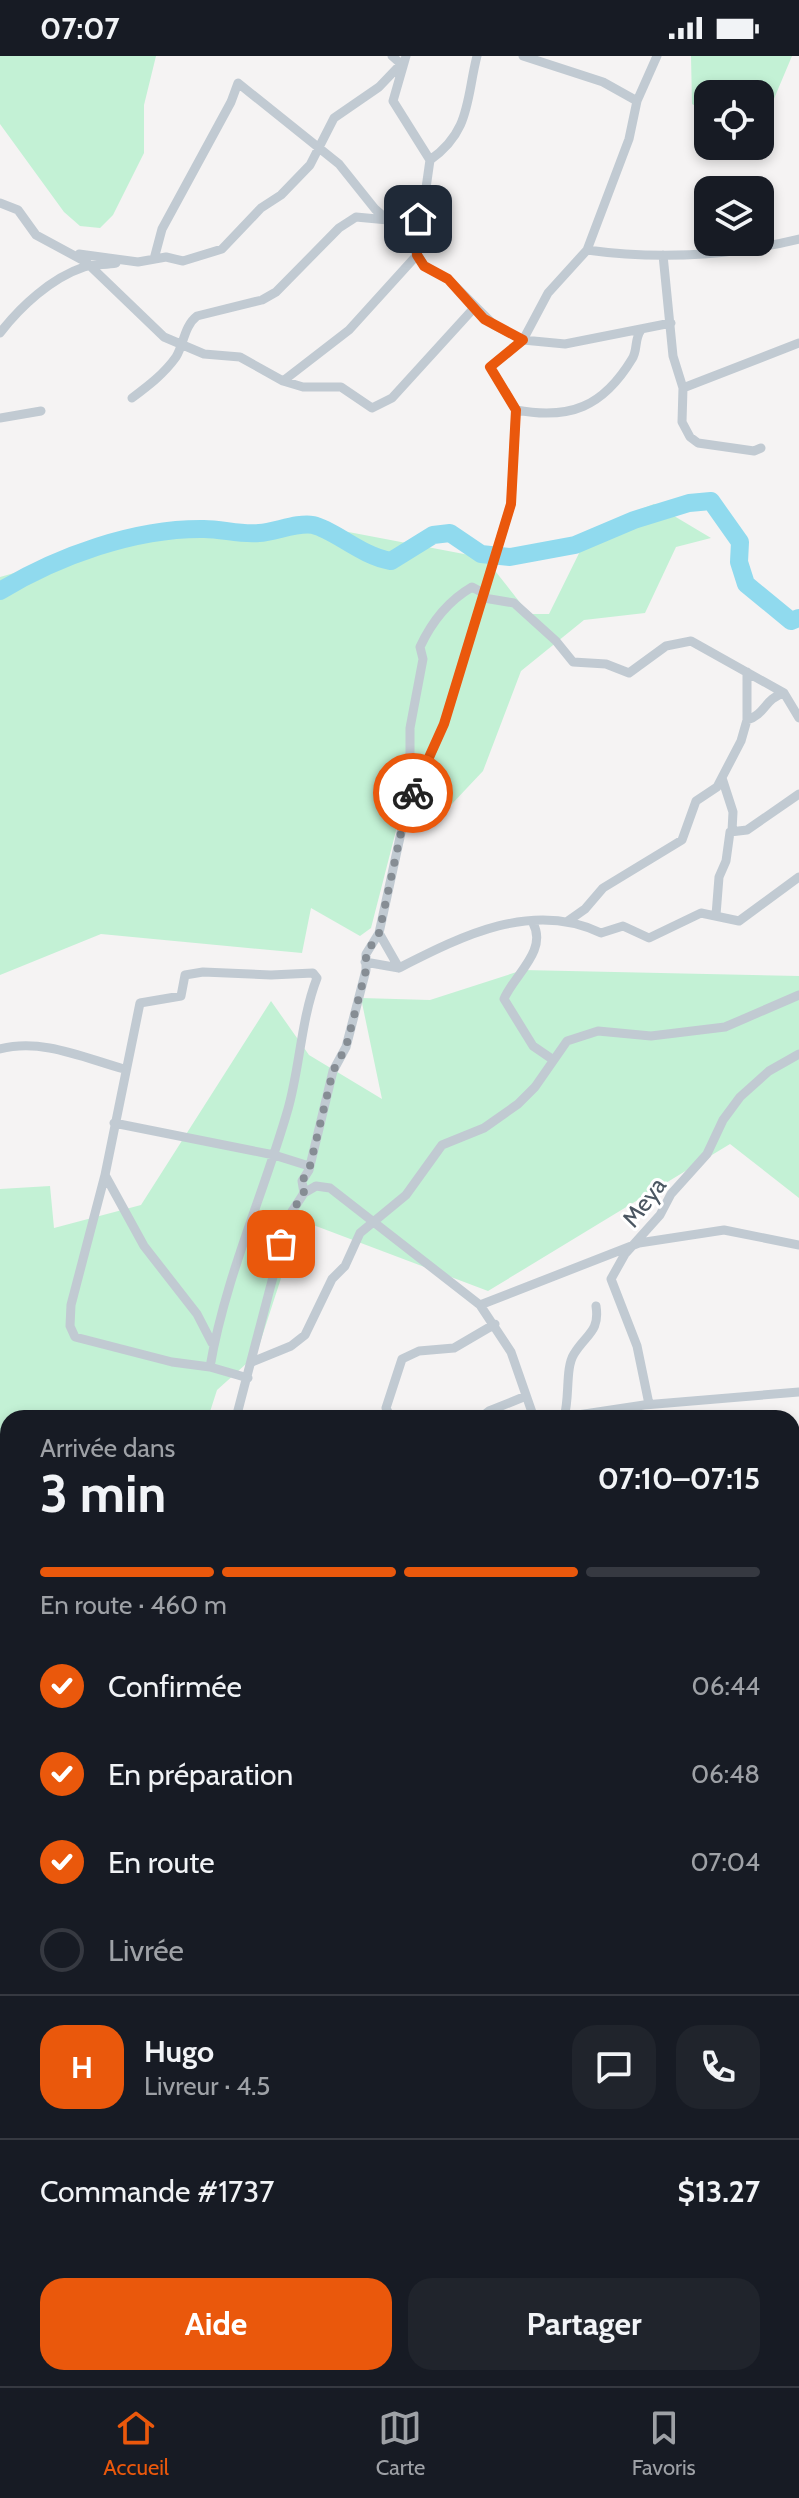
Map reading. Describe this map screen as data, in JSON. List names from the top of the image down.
{
  "streets": {
    "street": ["Meya"]
  },
  "page": {
    "status": "07:07",
    "heading": ["3 min", "Arrivée dans", "07:10–07:15"],
    "panel": [
      "Hugo",
      "Livreur · 4.5",
      "Commande #1737",
      "$13.27"
    ],
    "bar": "En route · 460 m",
    "list": [
      ["Confirmée", "06:44"],
      ["En préparation", "06:48"],
      ["En route", "07:04"],
      "Livrée"
    ],
    "round": "H",
    "buttons": ["Aide", "Partager"],
    "tabs": ["Accueil", "Carte", "Favoris"]
  }
}
